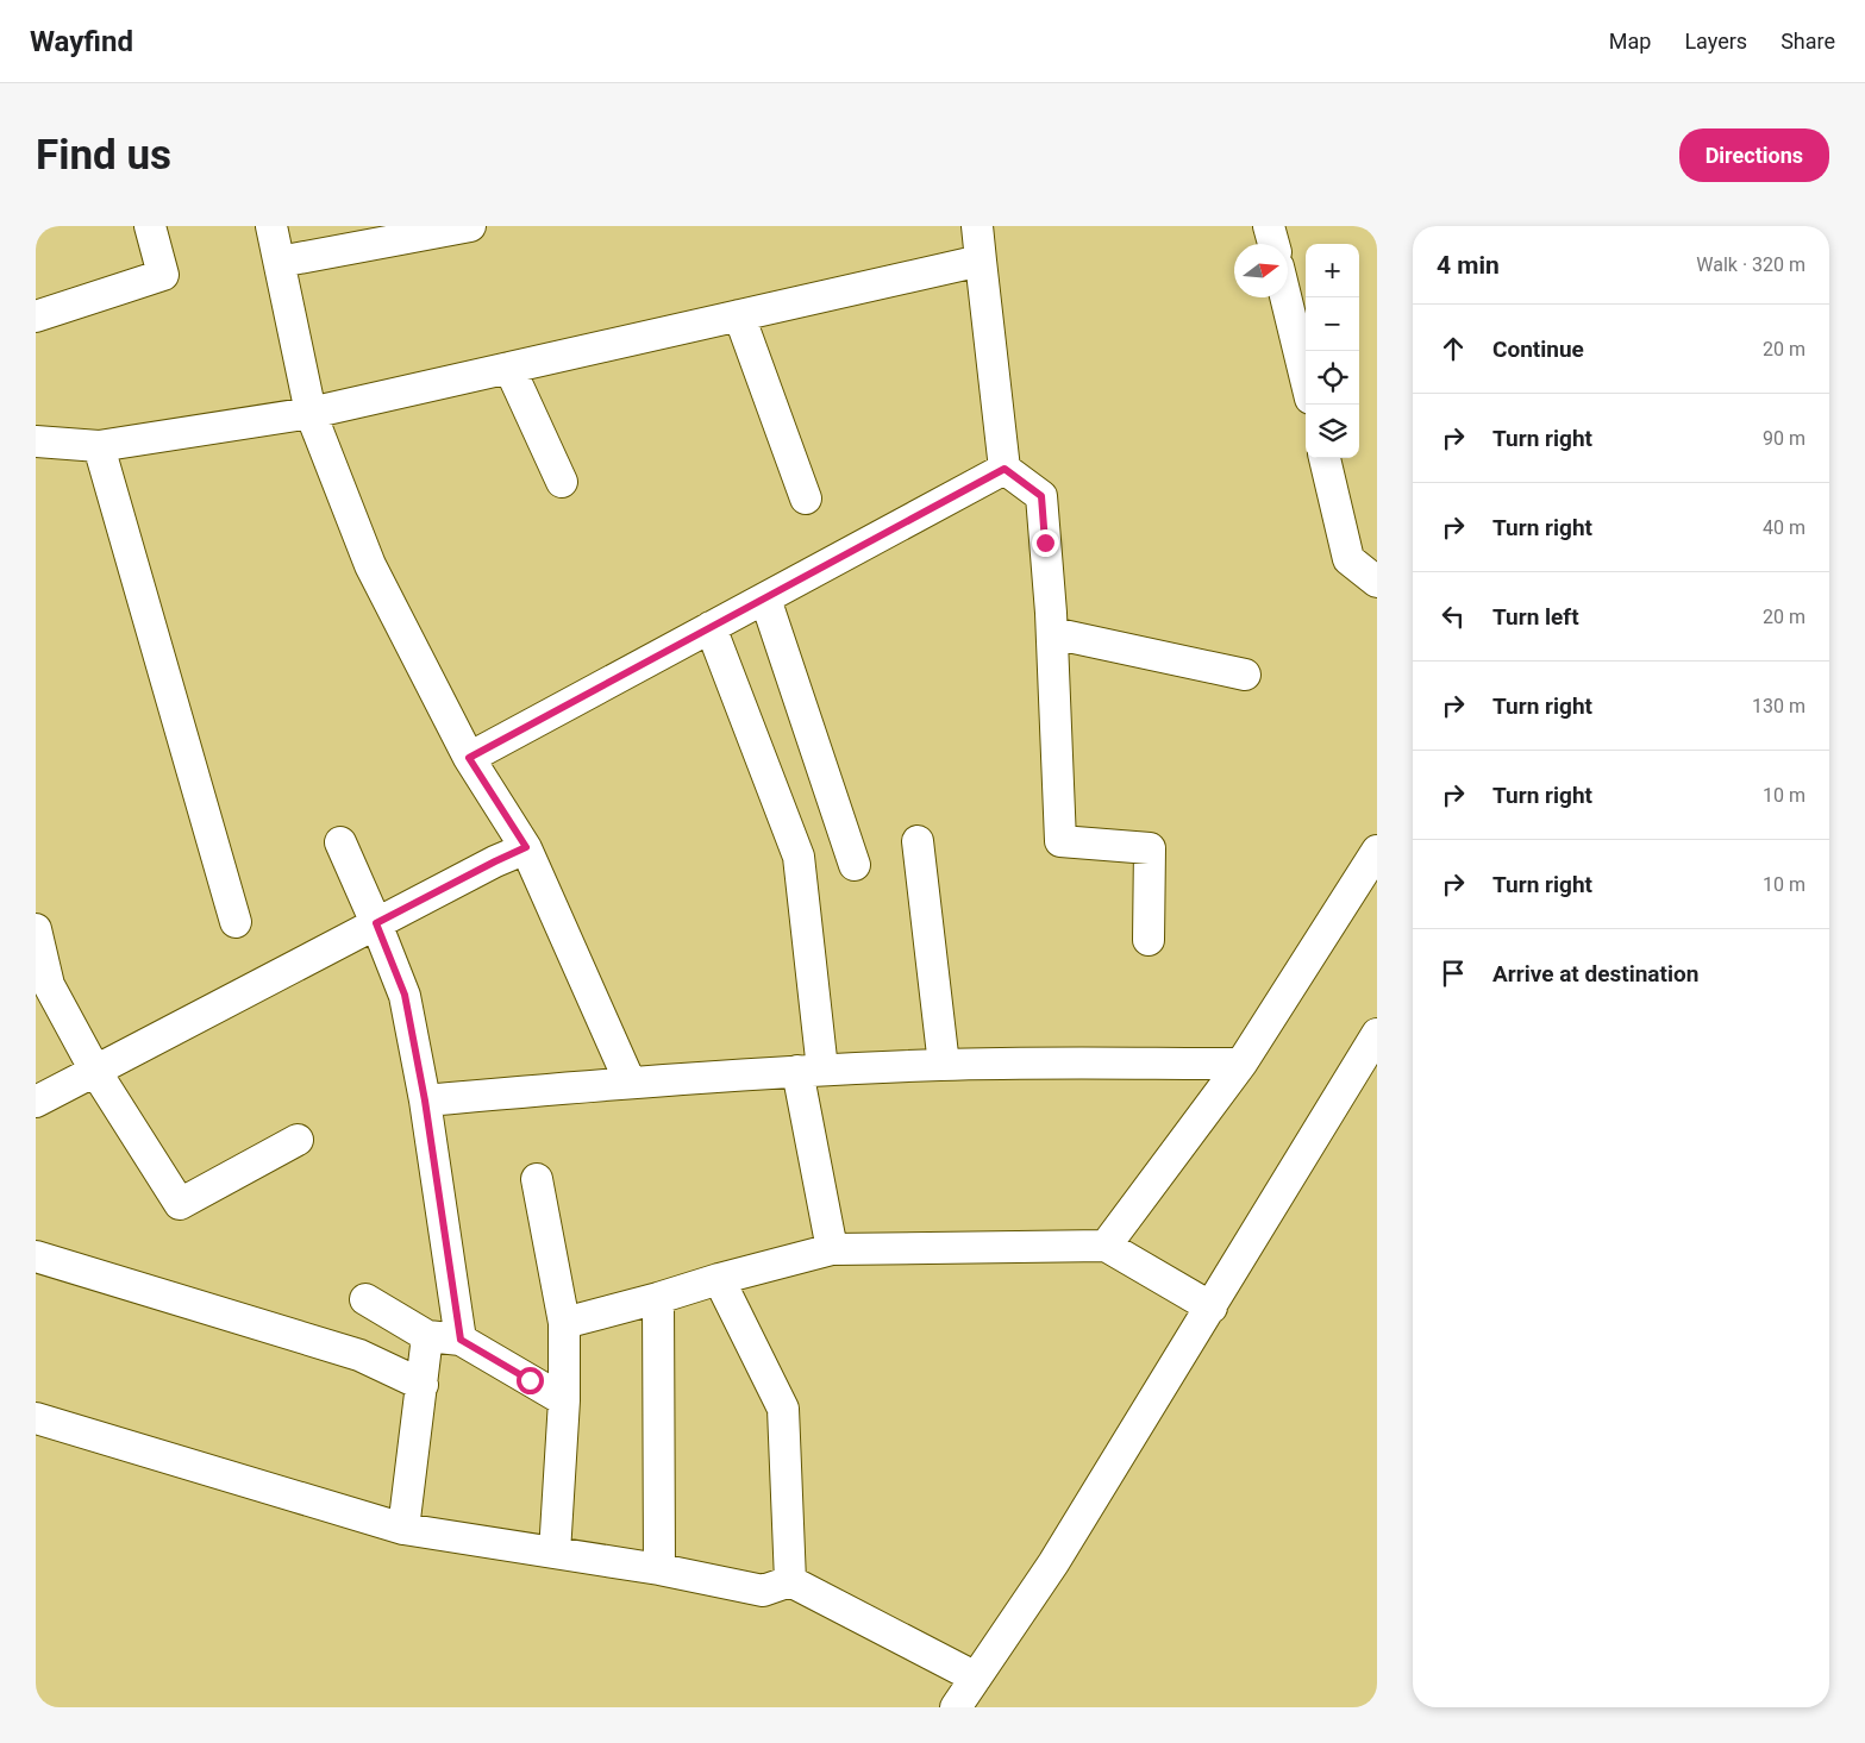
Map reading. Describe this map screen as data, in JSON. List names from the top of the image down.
{
  "north": "right",
  "page": {
    "header": "Wayfind",
    "nav": ["Map", "Layers", "Share"],
    "buttons": "Directions",
    "title": "Find us",
    "heading": ["4 min", "Walk · 320 m"],
    "map_buttons": ["+", "−"],
    "list": [
      ["Continue", "20 m"],
      ["Turn right", "90 m"],
      ["Turn right", "40 m"],
      ["Turn left", "20 m"],
      ["Turn right", "130 m"],
      ["Turn right", "10 m"],
      ["Turn right", "10 m"],
      "Arrive at destination"
    ]
  }
}
